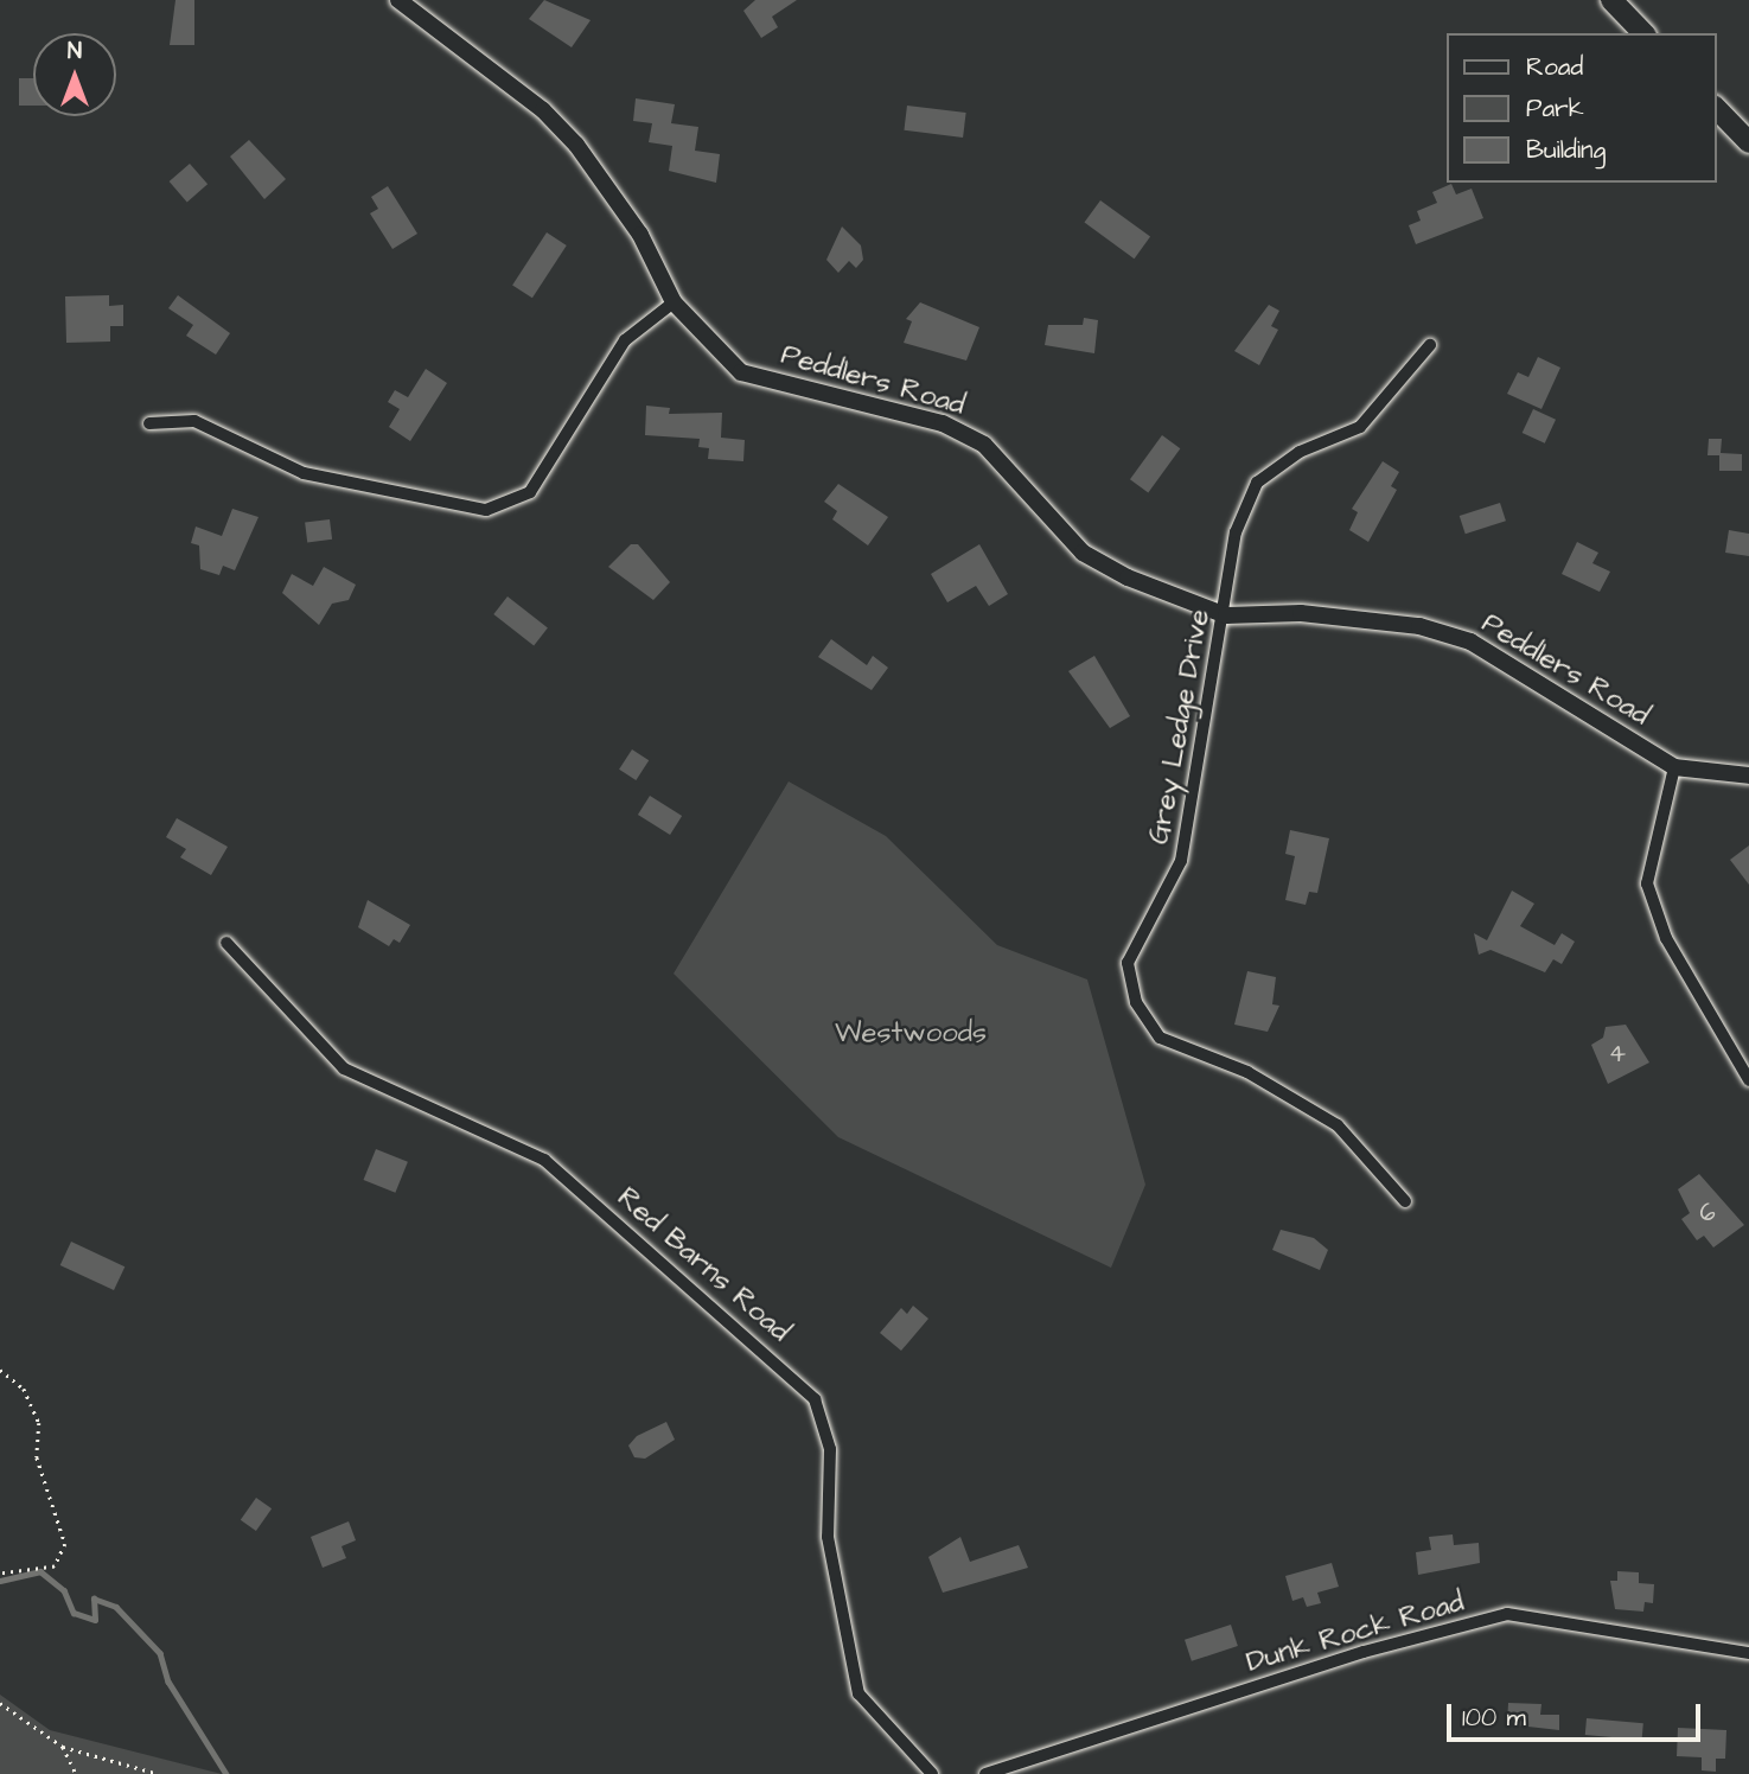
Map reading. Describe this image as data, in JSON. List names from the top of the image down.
{
  "streets": {
    "street": [
      "Peddlers Road",
      "Grey Ledge Drive",
      "Red Barns Road",
      "Dunk Rock Road"
    ]
  },
  "crossings": [
    ["Peddlers Road", "Grey Ledge Drive"]
  ],
  "parks": ["Westwoods"],
  "house_numbers": ["4", "6"],
  "legend": ["Road", "Park", "Building"],
  "scale_bar": "100 m",
  "north": "top"
}
